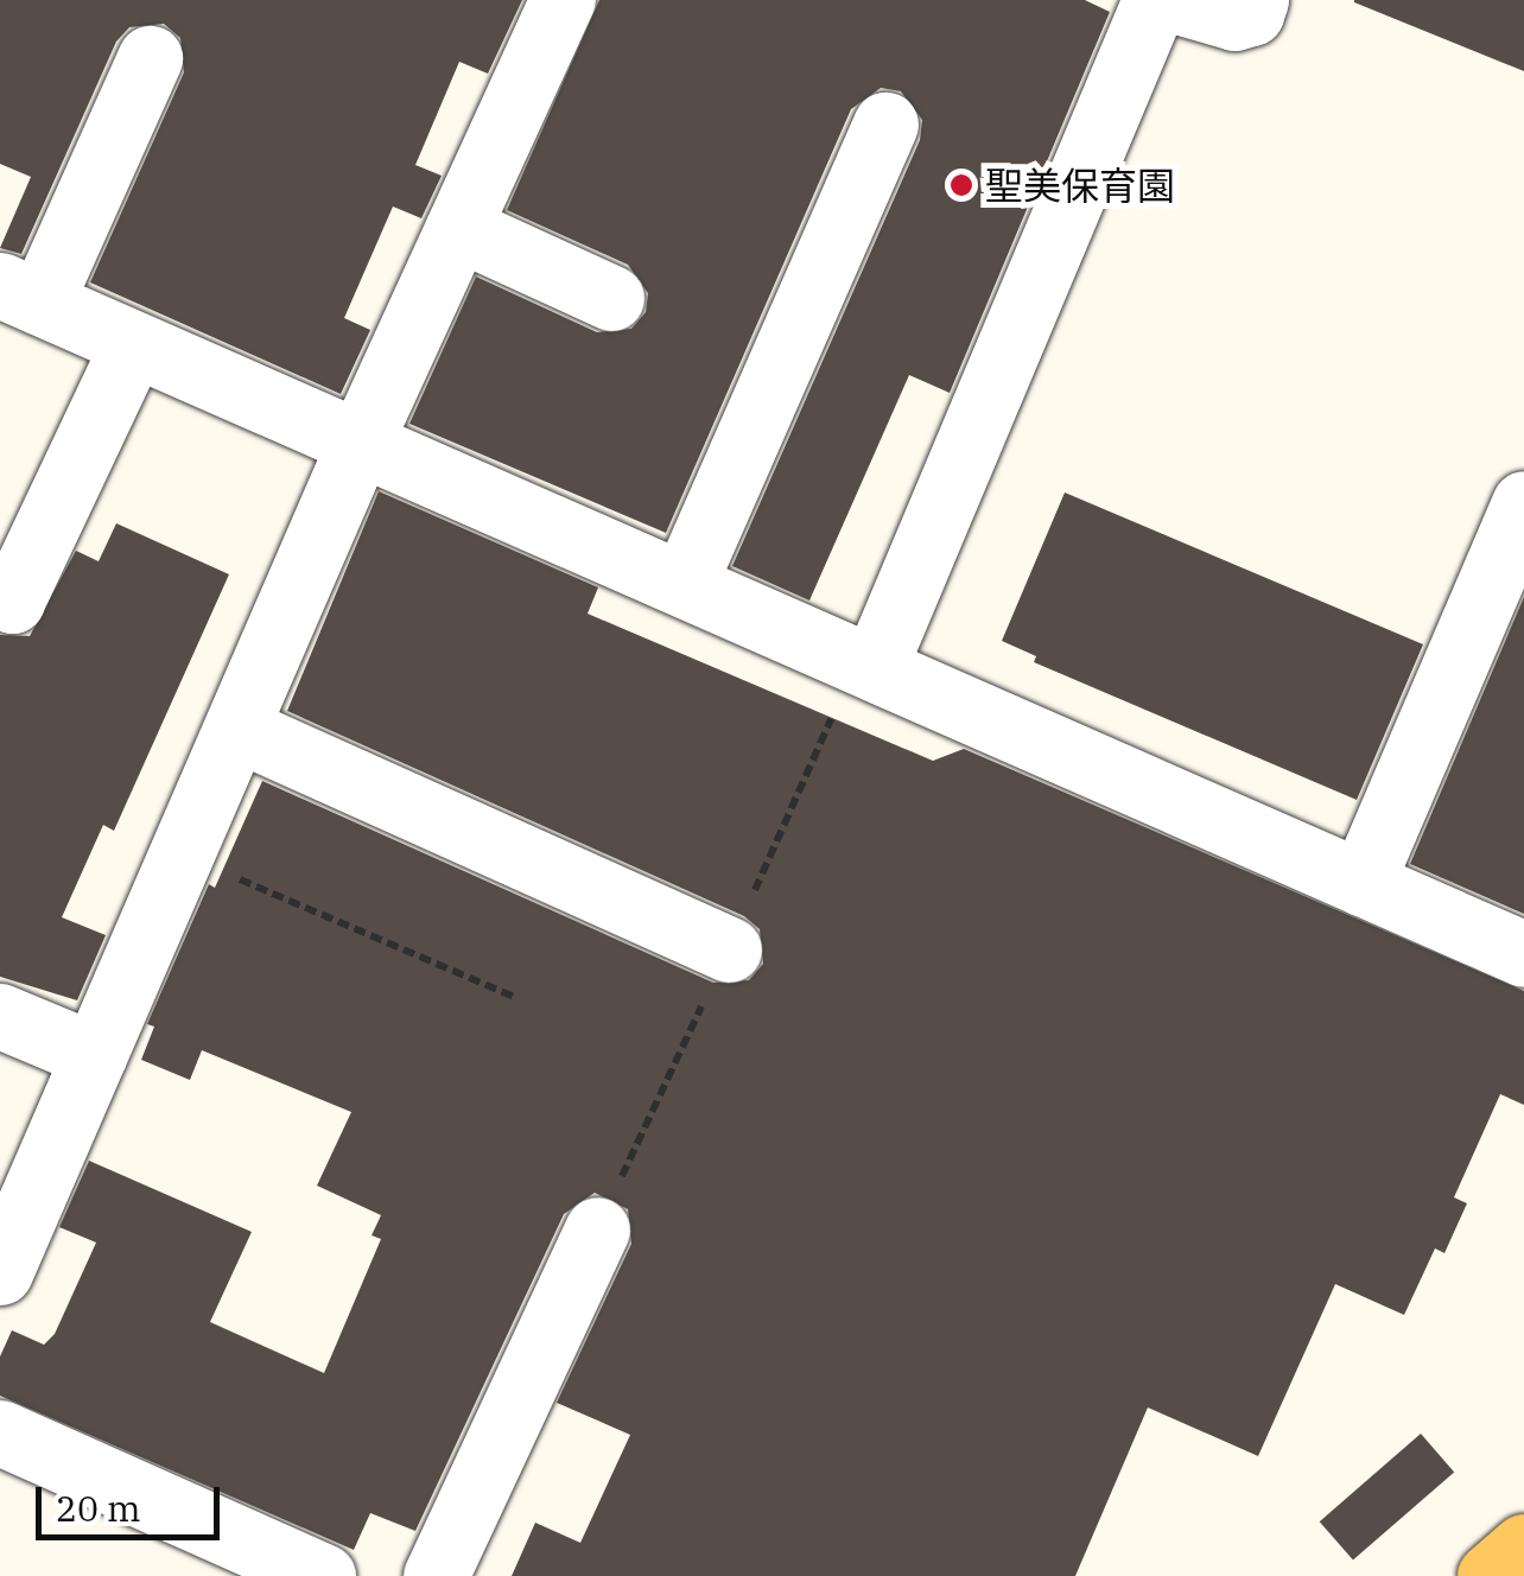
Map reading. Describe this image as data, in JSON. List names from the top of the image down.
{
  "places": ["聖美保育園"],
  "scale_bar": "20 m"
}
